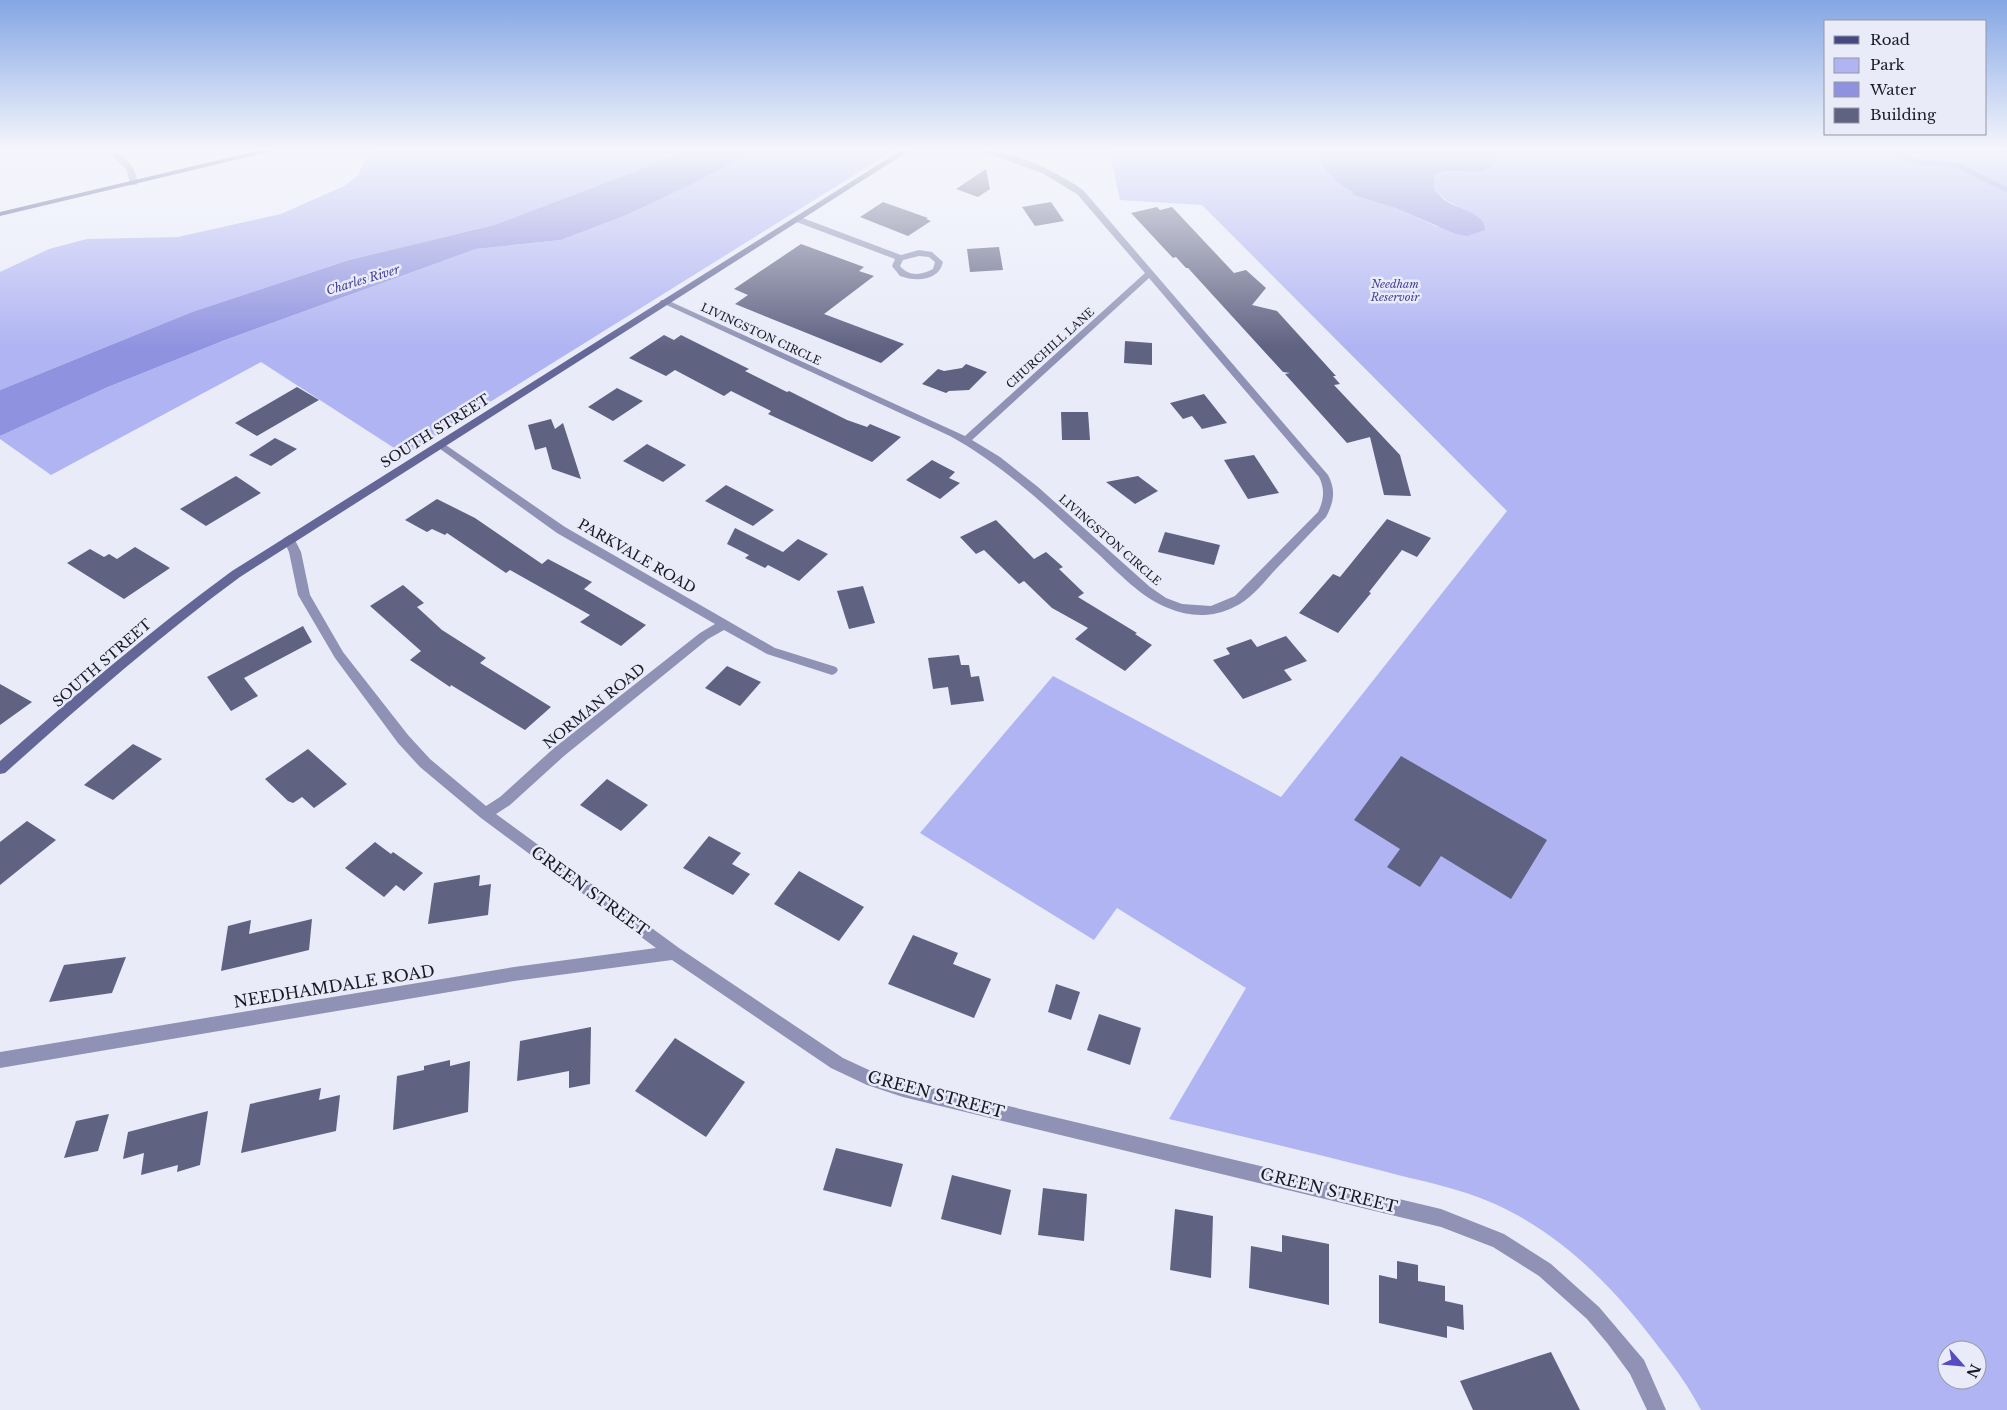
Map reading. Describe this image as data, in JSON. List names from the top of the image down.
{
  "streets": {
    "street": [
      "LIVINGSTON CIRCLE",
      "CHURCHILL LANE",
      "SOUTH STREET",
      "PARKVALE ROAD",
      "NORMAN ROAD",
      "GREEN STREET",
      "NEEDHAMDALE ROAD"
    ]
  },
  "crossings": [
    ["LIVINGSTON CIRCLE", "CHURCHILL LANE"],
    ["LIVINGSTON CIRCLE", "SOUTH STREET"],
    ["SOUTH STREET", "PARKVALE ROAD"],
    ["SOUTH STREET", "GREEN STREET"],
    ["PARKVALE ROAD", "NORMAN ROAD"],
    ["NORMAN ROAD", "GREEN STREET"],
    ["GREEN STREET", "NEEDHAMDALE ROAD"]
  ],
  "water": ["Charles River"],
  "parks": ["Needham Reservoir"],
  "legend": [
    "Road",
    "Park",
    "Water",
    "Building"
  ],
  "north": "bottom right"
}
